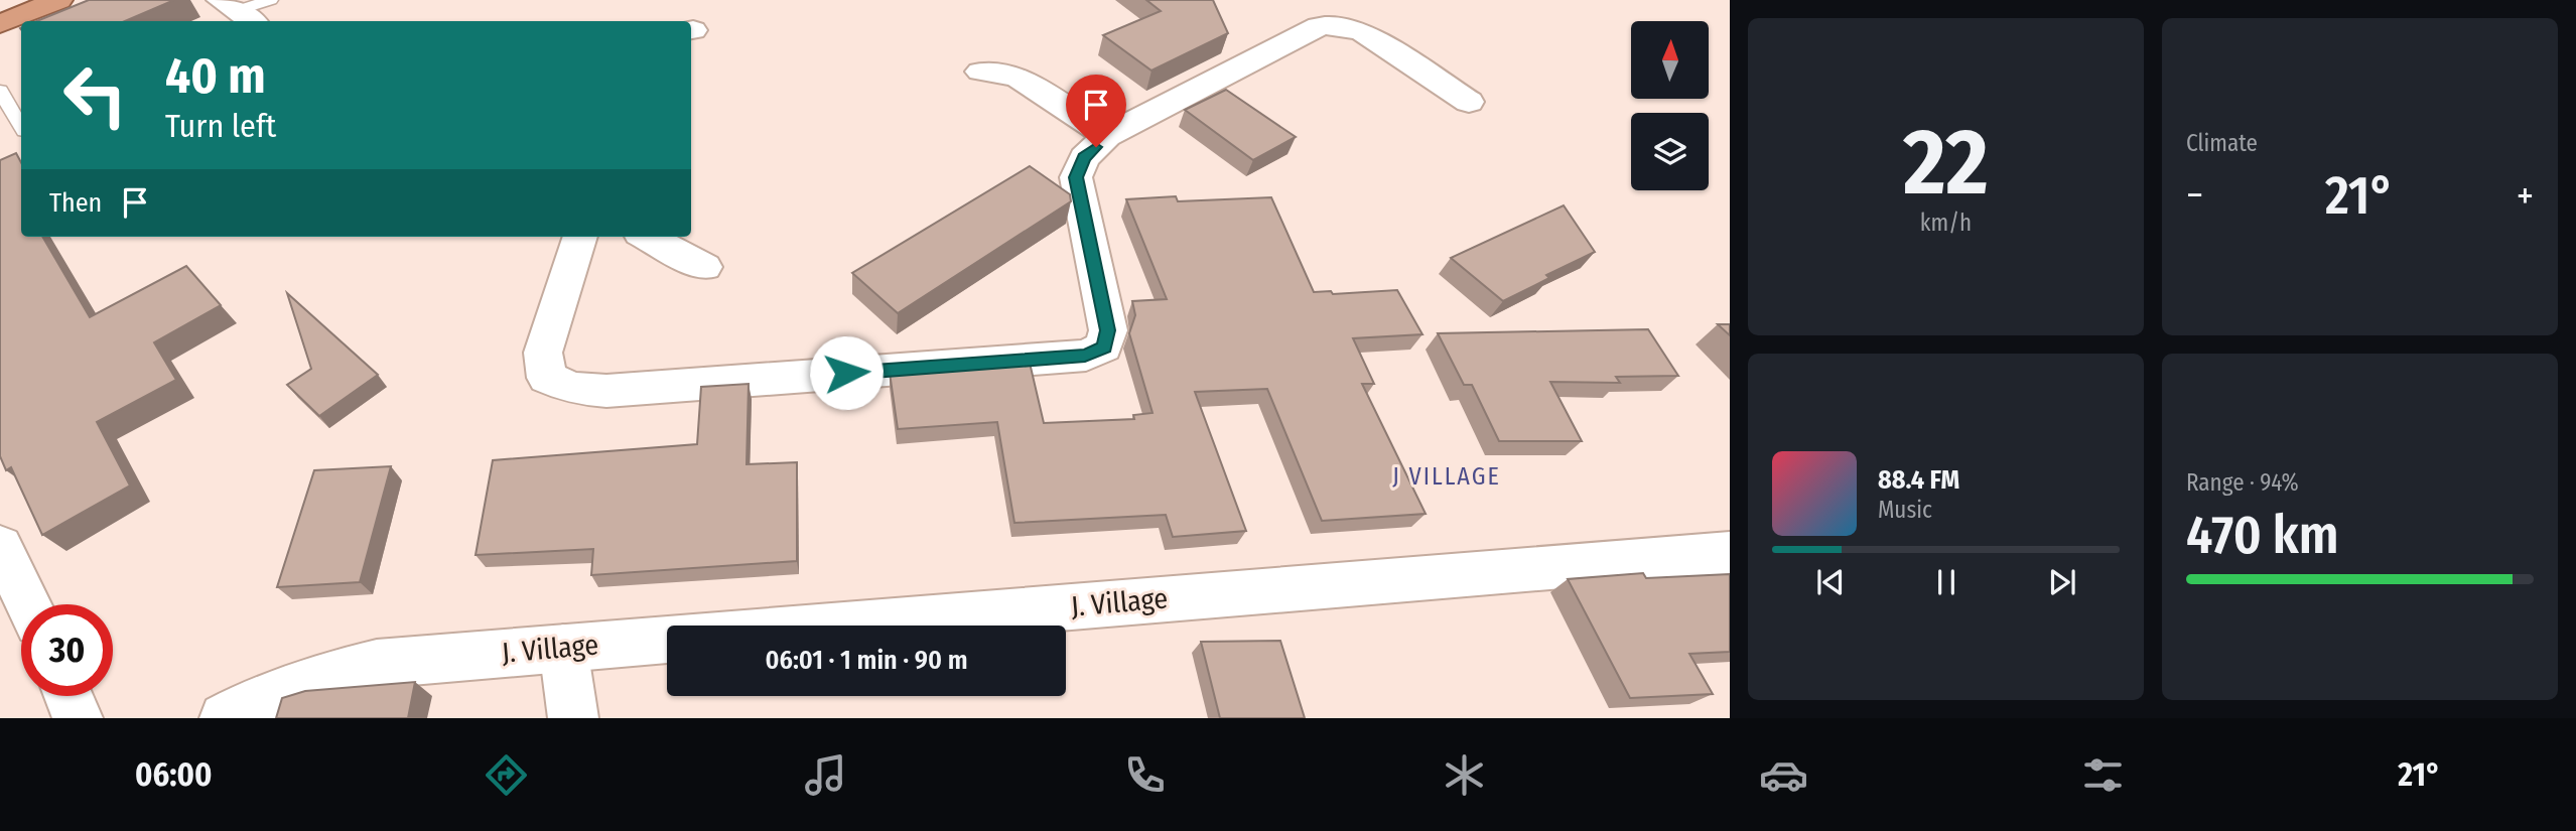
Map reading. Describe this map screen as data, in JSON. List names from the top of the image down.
{
  "streets": {
    "street": ["J. Village"]
  },
  "districts": ["J VILLAGE"],
  "north": "top",
  "page": {
    "tile": [
      ["22", "km/h"],
      "Climate",
      ["Range · 94%", "470 km"]
    ],
    "turn": ["40 m", "Turn left"],
    "heat": ["−", "21°", "+"],
    "then": "Then",
    "song": ["88.4 FM", "Music"],
    "limit": "30",
    "trip": "06:01 · 1 min · 90 m",
    "tabs": ["06:00", "21°"]
  }
}
